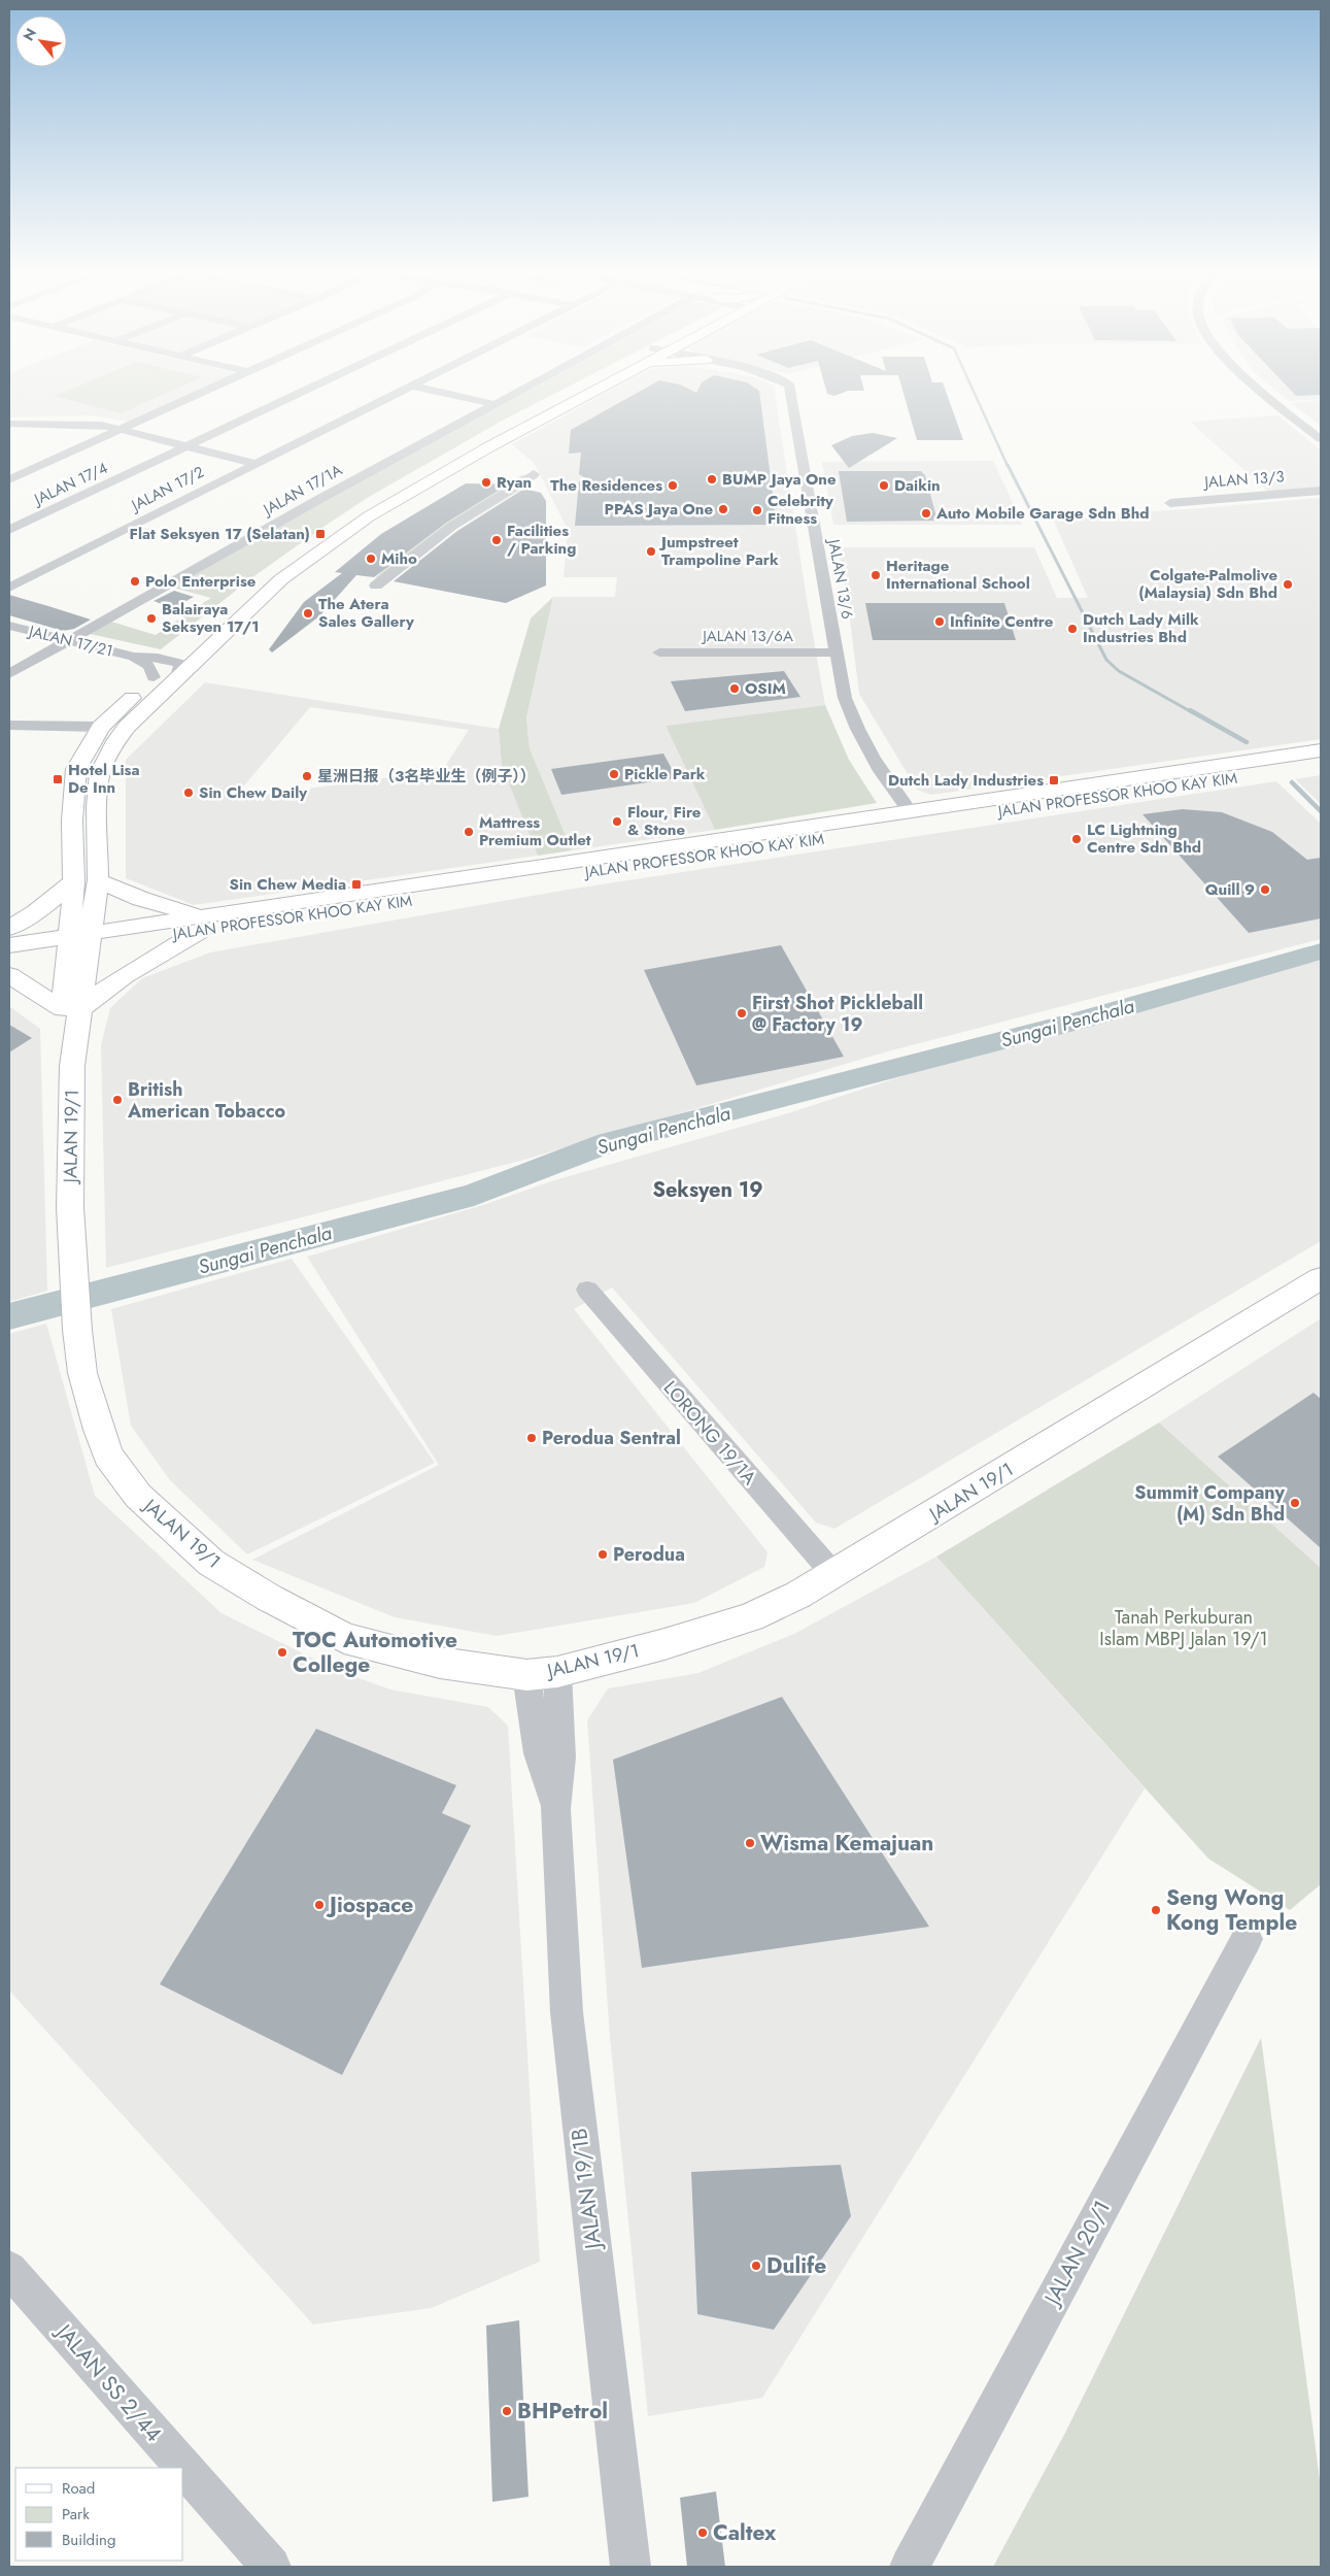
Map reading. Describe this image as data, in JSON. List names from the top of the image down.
{
  "streets": {
    "main road": ["JALAN PROFESSOR KHOO KAY KIM", "JALAN 19/1"],
    "street": [
      "JALAN 13/3",
      "JALAN 17/4",
      "JALAN 17/2",
      "JALAN 17/1A",
      "JALAN 13/6",
      "JALAN 13/6A",
      "JALAN 17/21",
      "LORONG 19/1A",
      "JALAN 19/1B",
      "JALAN 20/1",
      "JALAN SS 2/44"
    ]
  },
  "crossings": [
    ["JALAN 17/1A", "JALAN 17/21"],
    ["JALAN 13/6", "JALAN 13/6A"],
    ["JALAN 13/6", "JALAN PROFESSOR KHOO KAY KIM"],
    ["JALAN PROFESSOR KHOO KAY KIM", "JALAN 19/1"],
    ["JALAN 19/1", "LORONG 19/1A"],
    ["JALAN 19/1", "JALAN 19/1B"]
  ],
  "districts": ["Seksyen 19"],
  "water": ["Sungai Penchala"],
  "parks": ["Tanah Perkuburan Islam MBPJ Jalan 19/1"],
  "places": {
    "other": [
      "BUMP Jaya One",
      "Ryan",
      "The Residences",
      "Daikin",
      "PPAS Jaya One",
      "Celebrity Fitness",
      "Auto Mobile Garage Sdn Bhd",
      "Facilities / Parking",
      "Jumpstreet Trampoline Park",
      "Miho",
      "Heritage International School",
      "Polo Enterprise",
      "Colgate-Palmolive (Malaysia) Sdn Bhd",
      "The Atera Sales Gallery",
      "Balairaya Seksyen 17/1",
      "Infinite Centre",
      "Dutch Lady Milk Industries Bhd",
      "OSIM",
      "Pickle Park",
      "星洲日报（3名毕业生（例子））",
      "Sin Chew Daily",
      "Flour, Fire & Stone",
      "Mattress Premium Outlet",
      "LC Lightning Centre Sdn Bhd",
      "Quill 9",
      "First Shot Pickleball @ Factory 19",
      "British American Tobacco",
      "Perodua Sentral",
      "Summit Company (M) Sdn Bhd",
      "Perodua",
      "TOC Automotive College",
      "Wisma Kemajuan",
      "Jiospace",
      "Seng Wong Kong Temple",
      "Dulife",
      "BHPetrol",
      "Caltex"
    ],
    "transit": [
      "Flat Seksyen 17 (Selatan)",
      "Hotel Lisa De Inn",
      "Dutch Lady Industries",
      "Sin Chew Media"
    ]
  },
  "legend": ["Road", "Park", "Building"],
  "north": "top left"
}
